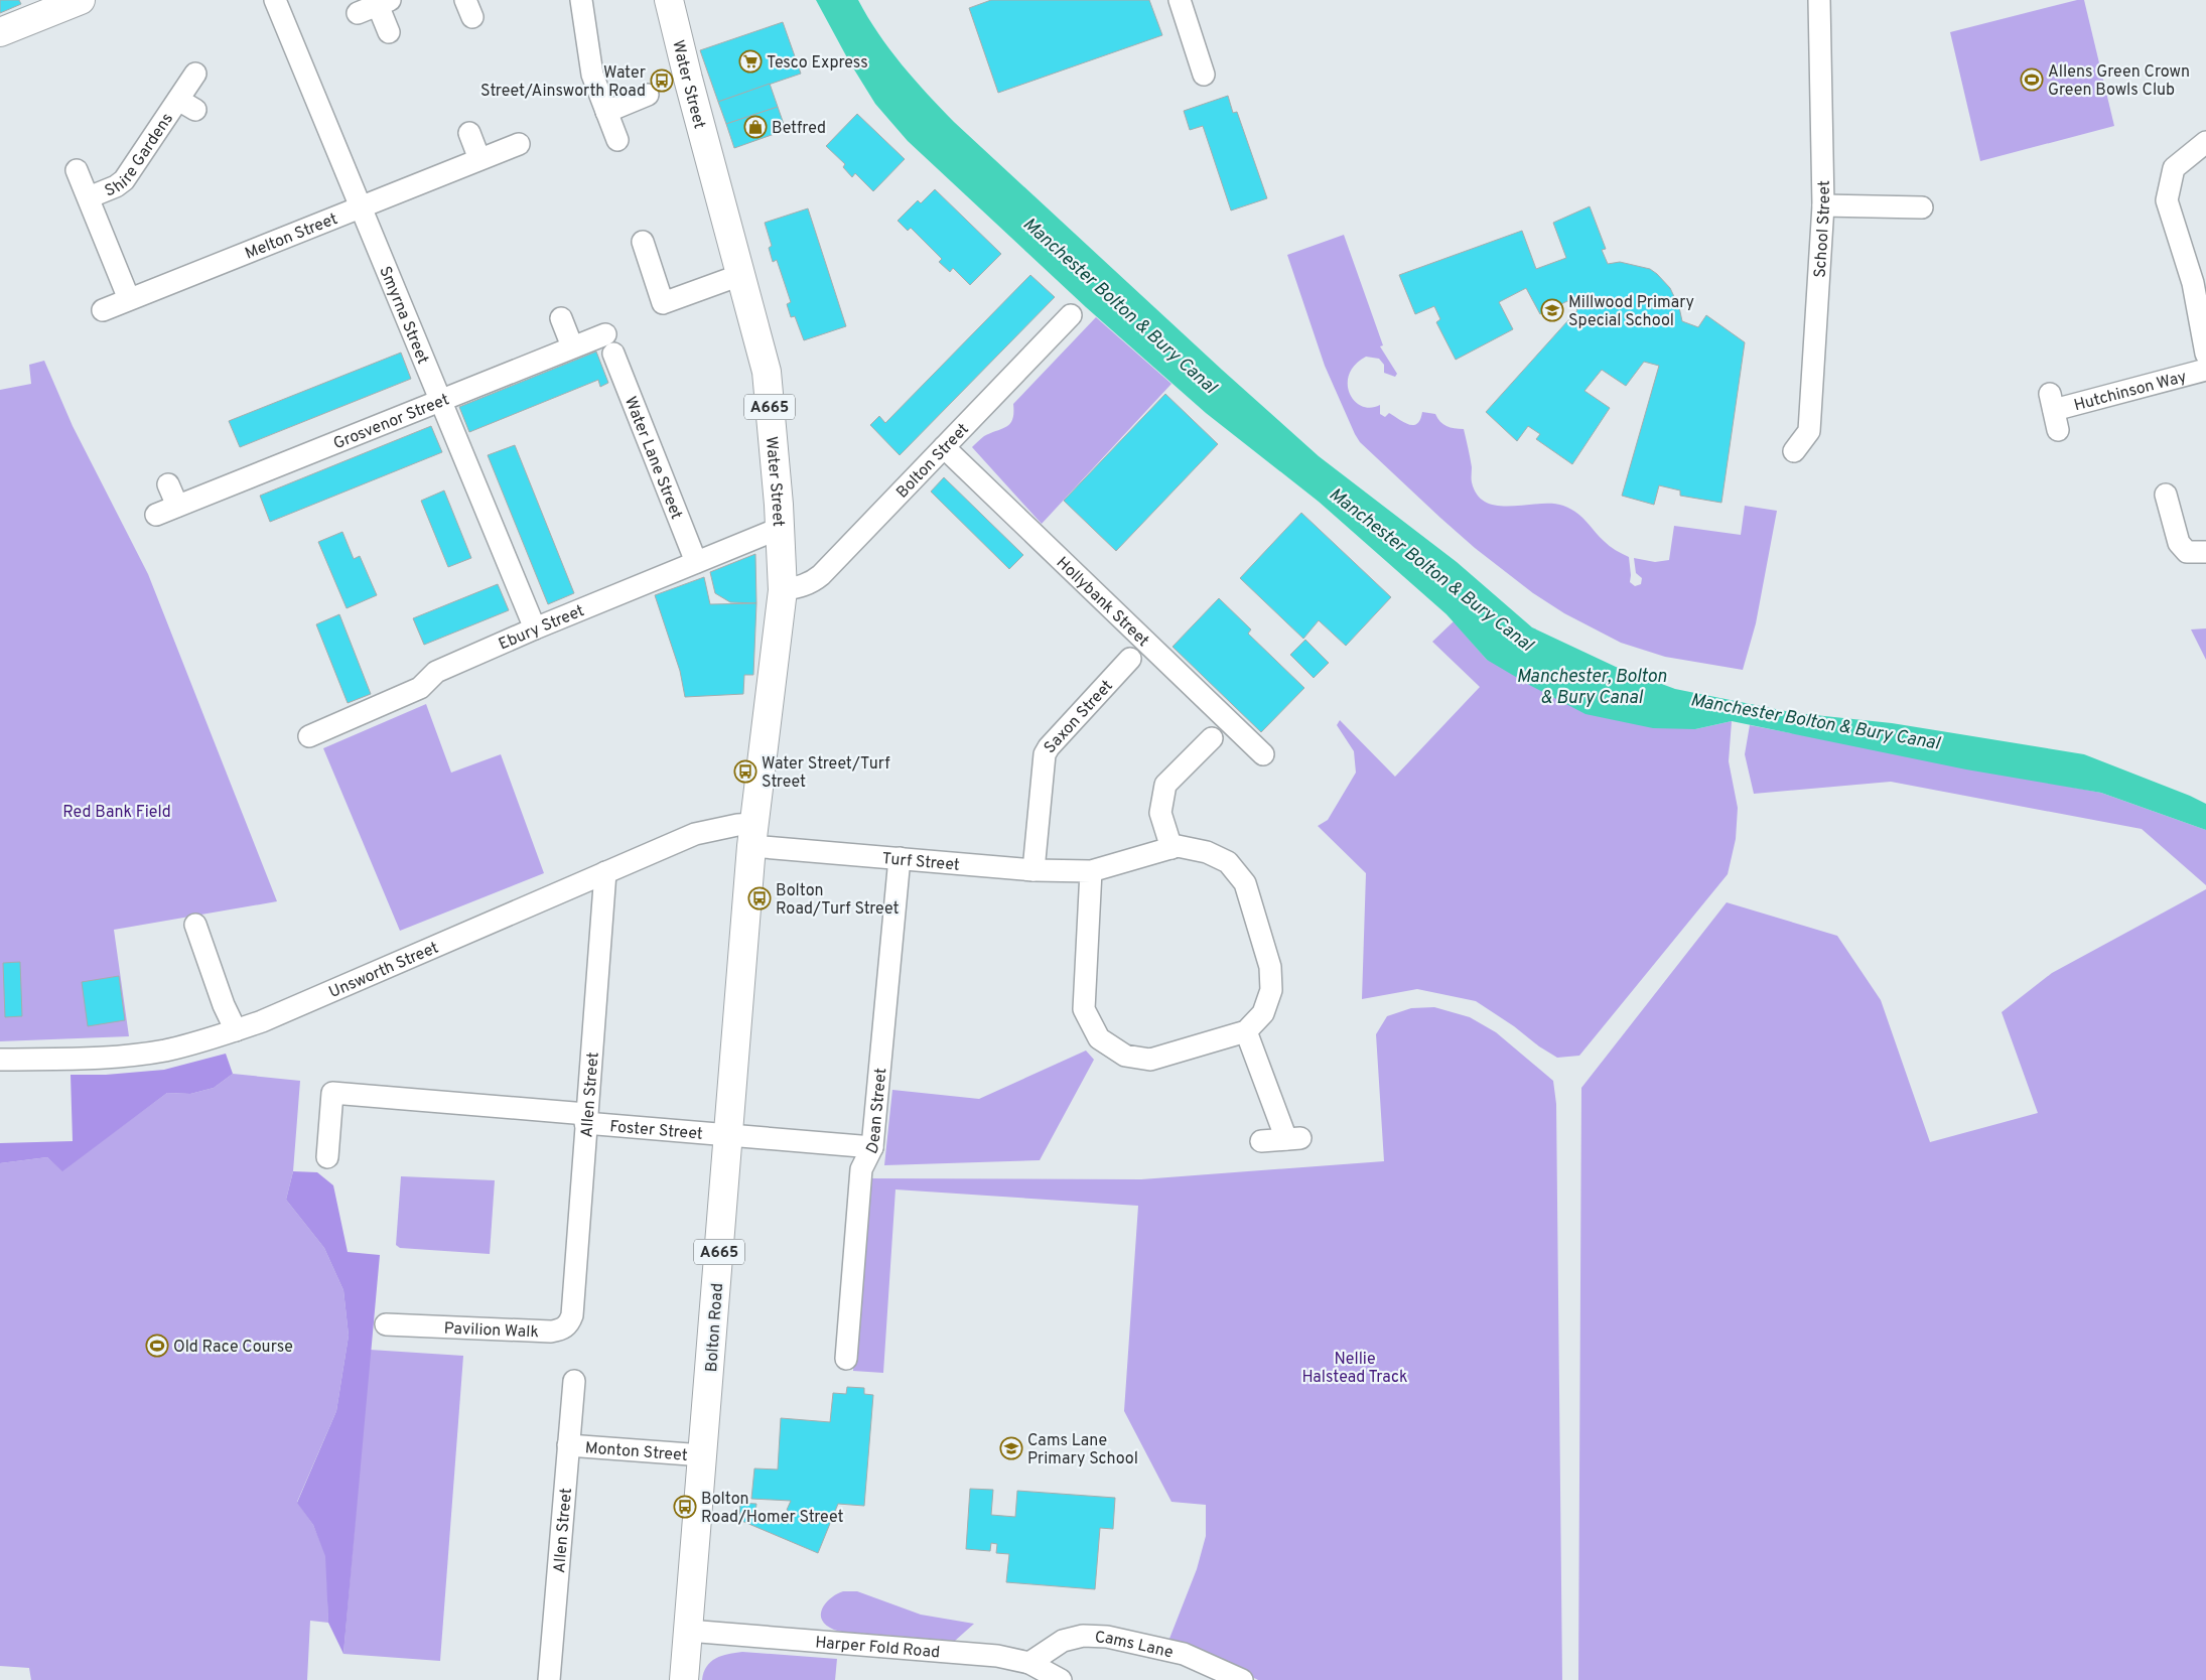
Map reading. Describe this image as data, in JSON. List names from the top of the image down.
{
  "streets": {
    "main road": ["Water Street", "A665", "Bolton Road"],
    "street": [
      "Shire Gardens",
      "School Street",
      "Melton Street",
      "Smyrna Street",
      "Hutchinson Way",
      "Grosvenor Street",
      "Water Lane Street",
      "Bolton Street",
      "Hollybank Street",
      "Ebury Street",
      "Saxon Street",
      "Turf Street",
      "Unsworth Street",
      "Allen Street",
      "Dean Street",
      "Foster Street",
      "Pavilion Walk",
      "Monton Street",
      "Cams Lane",
      "Harper Fold Road"
    ]
  },
  "crossings": [
    ["Water Street", "Bolton Street"],
    ["Water Street", "Ebury Street"],
    ["Water Street", "Turf Street"],
    ["Water Street", "Unsworth Street"],
    ["Water Street", "Bolton Road"],
    ["Shire Gardens", "Melton Street"],
    ["Melton Street", "Smyrna Street"],
    ["Smyrna Street", "Grosvenor Street"],
    ["Smyrna Street", "Ebury Street"],
    ["Water Lane Street", "Ebury Street"],
    ["Bolton Street", "Hollybank Street"],
    ["Saxon Street", "Turf Street"],
    ["Turf Street", "Unsworth Street"],
    ["Turf Street", "Dean Street"],
    ["Turf Street", "Bolton Road"],
    ["Unsworth Street", "Allen Street"],
    ["Unsworth Street", "Bolton Road"],
    ["Allen Street", "Foster Street"],
    ["Allen Street", "Pavilion Walk"],
    ["Allen Street", "Monton Street"],
    ["Dean Street", "Foster Street"],
    ["Foster Street", "Bolton Road"],
    ["Bolton Road", "Monton Street"],
    ["Bolton Road", "Harper Fold Road"],
    ["Cams Lane", "Harper Fold Road"]
  ],
  "water": ["Manchester Bolton & Bury Canal", "Manchester, Bolton & Bury Canal"],
  "parks": ["Red Bank Field", "Nellie Halstead Track"],
  "places": {
    "supermarket": ["Tesco Express"],
    "sports": ["Allens Green Crown Green Bowls Club", "Old Race Course"],
    "bus stop": [
      "Water Street/Ainsworth Road",
      "Water Street/Turf Street",
      "Bolton Road/Turf Street",
      "Bolton Road/Homer Street"
    ],
    "shop": ["Betfred"],
    "school or university": ["Millwood Primary Special School", "Cams Lane Primary School"]
  }
}
